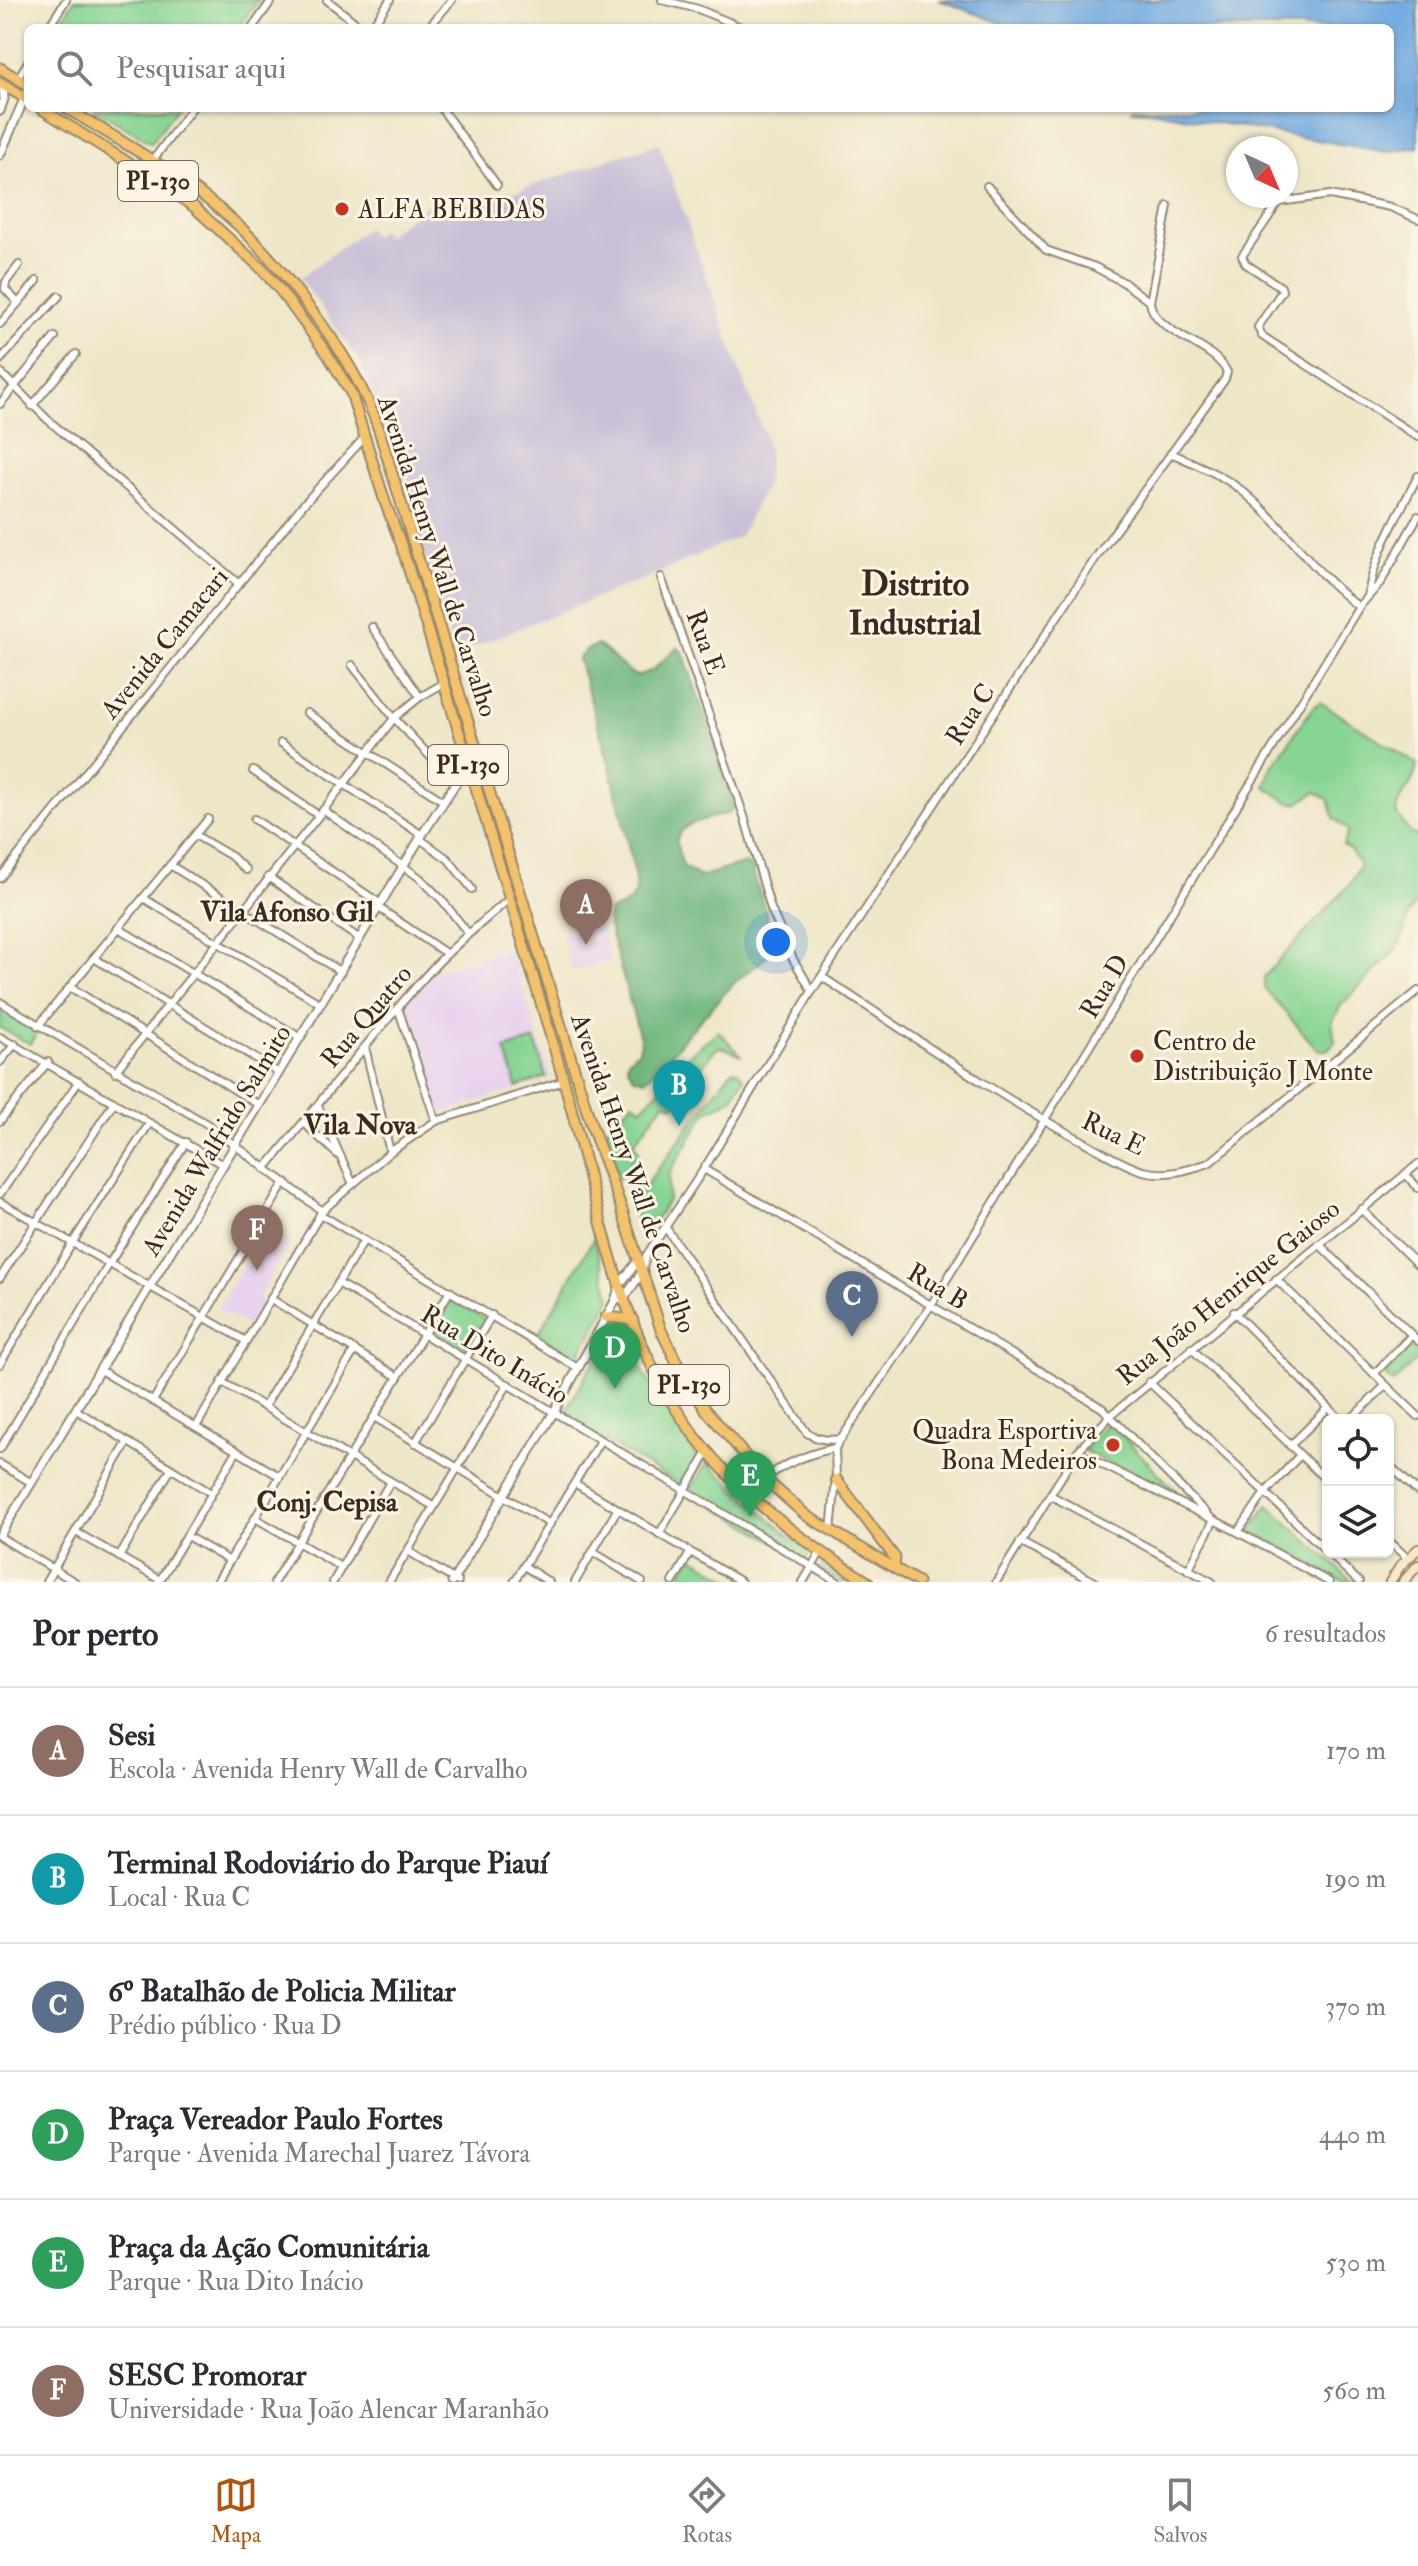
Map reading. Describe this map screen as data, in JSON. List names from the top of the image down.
{
  "streets": {
    "main road": ["PI-130", "Avenida Henry Wall de Carvalho"],
    "street": [
      "Rua E",
      "Avenida Camacari",
      "Rua C",
      "Rua D",
      "Rua Quatro",
      "Avenida Walfrido Salmito",
      "Rua B",
      "Rua João Henrique Gaioso",
      "Rua Dito Inácio"
    ]
  },
  "crossings": [
    ["Avenida Henry Wall de Carvalho", "Avenida Camacari"],
    ["Avenida Henry Wall de Carvalho", "Rua C"],
    ["Avenida Henry Wall de Carvalho", "Rua Quatro"],
    ["Avenida Henry Wall de Carvalho", "Avenida Walfrido Salmito"],
    ["Rua E", "Rua C"],
    ["Rua E", "Rua D"],
    ["Rua C", "Rua B"],
    ["Rua D", "Rua B"],
    ["Rua B", "Rua João Henrique Gaioso"]
  ],
  "districts": [
    "Distrito Industrial",
    "Vila Afonso Gil",
    "Vila Nova",
    "Conj. Cepisa"
  ],
  "places": ["ALFA BEBIDAS", "Centro de Distribuição J Monte", "Quadra Esportiva Bona Medeiros"],
  "north": "bottom right",
  "page": {
    "search": "Pesquisar aqui",
    "pins": [
      "A",
      "B",
      "F",
      "C",
      "D",
      "E"
    ],
    "heading": ["Por perto", "6 resultados"],
    "list": [
      {
        "mark": "A",
        "name": "Sesi",
        "note": "Escola · Avenida Henry Wall de Carvalho",
        "value": "170 m"
      },
      {
        "mark": "B",
        "name": "Terminal Rodoviário do Parque Piauí",
        "note": "Local · Rua C",
        "value": "190 m"
      },
      {
        "mark": "C",
        "name": "6º Batalhão de Policia Militar",
        "note": "Prédio público · Rua D",
        "value": "370 m"
      },
      {
        "mark": "D",
        "name": "Praça Vereador Paulo Fortes",
        "note": "Parque · Avenida Marechal Juarez Távora",
        "value": "440 m"
      },
      {
        "mark": "E",
        "name": "Praça da Ação Comunitária",
        "note": "Parque · Rua Dito Inácio",
        "value": "530 m"
      },
      {
        "mark": "F",
        "name": "SESC Promorar",
        "note": "Universidade · Rua João Alencar Maranhão",
        "value": "560 m"
      }
    ],
    "nav": ["Mapa", "Rotas", "Salvos"]
  }
}
